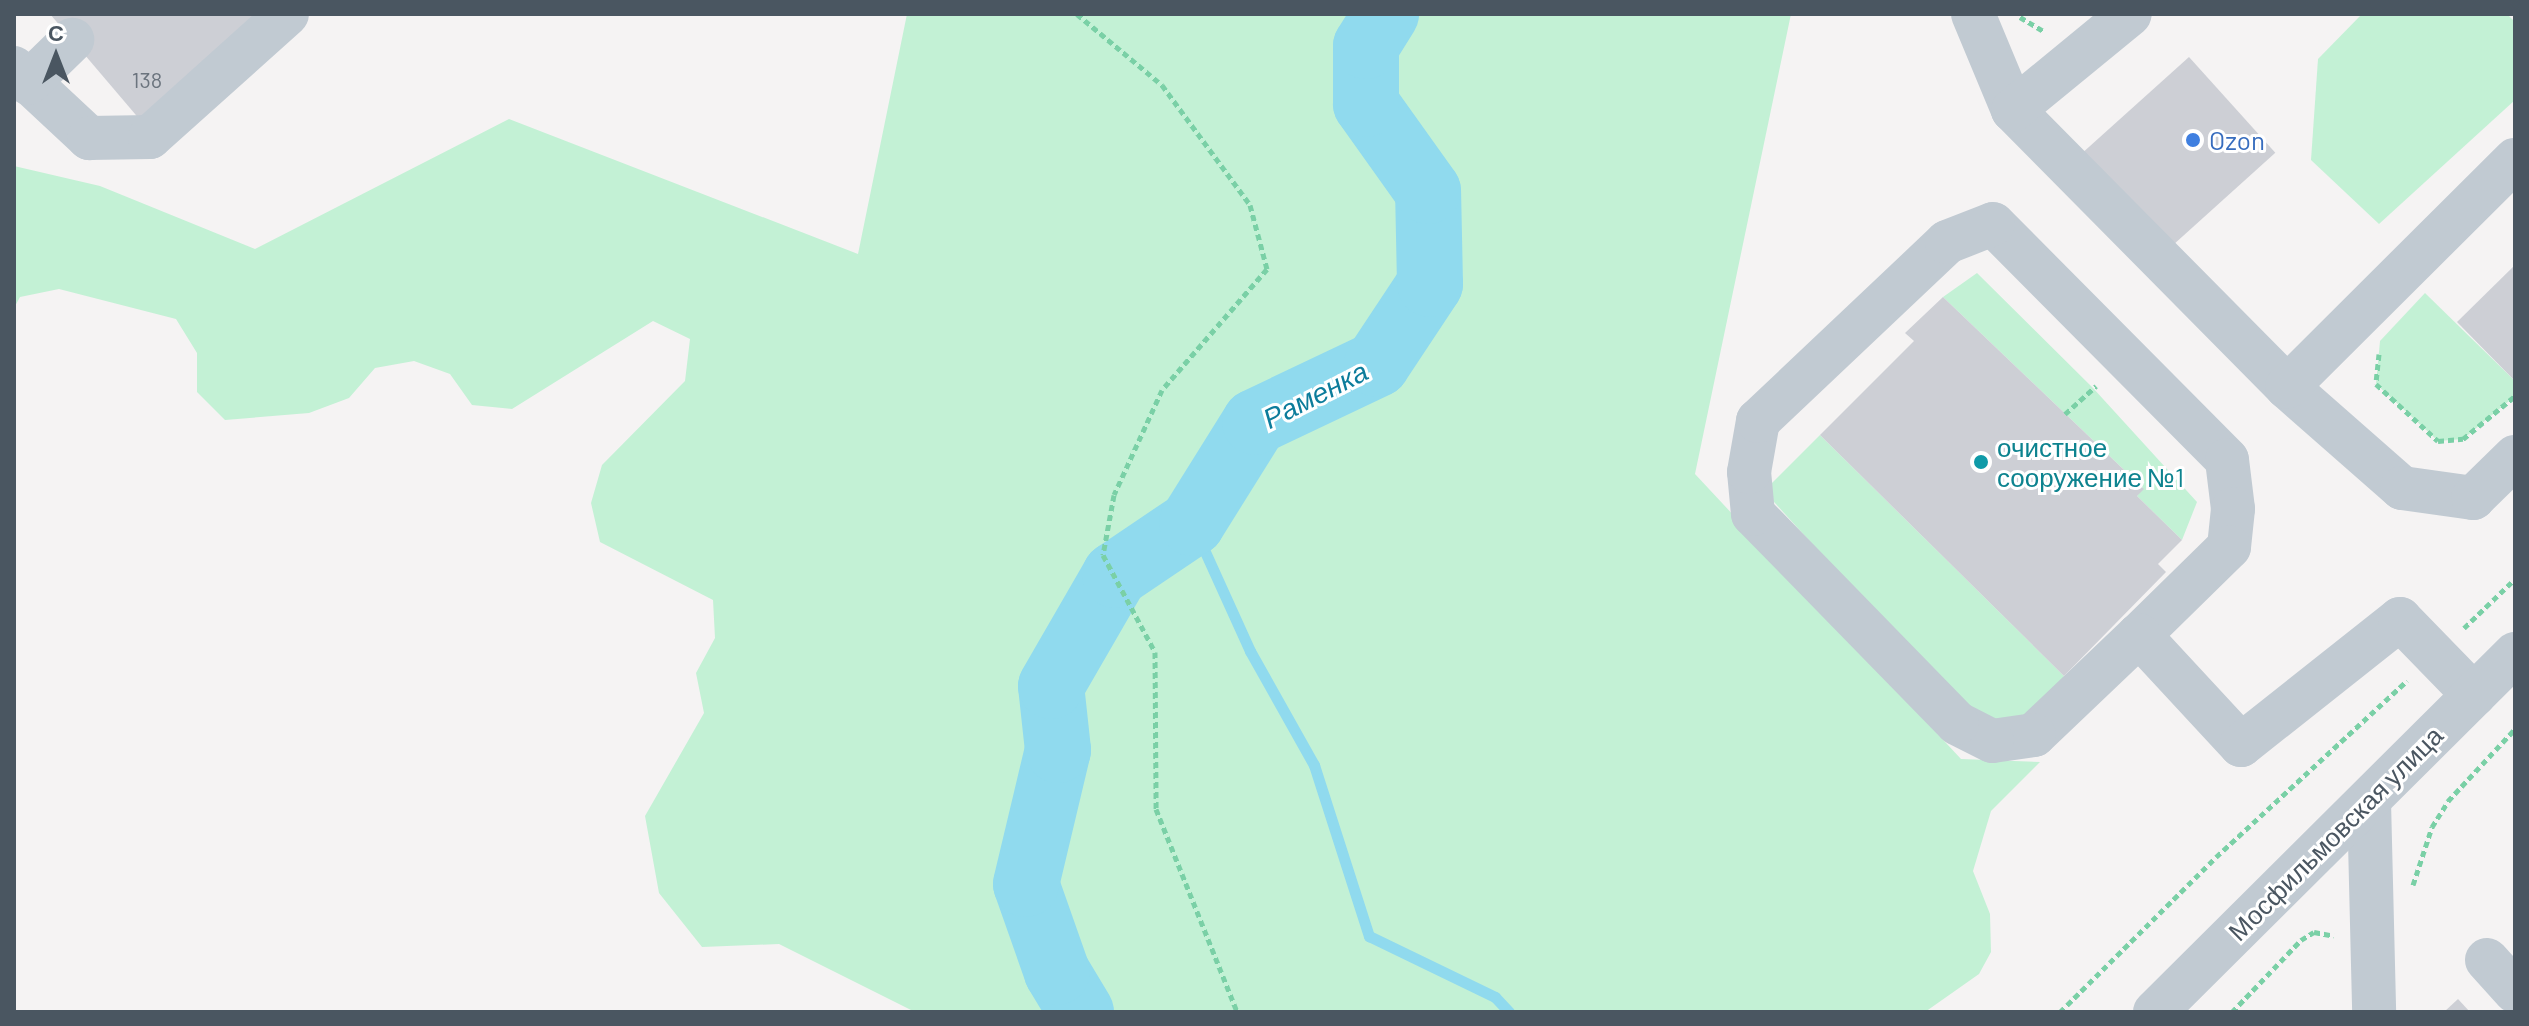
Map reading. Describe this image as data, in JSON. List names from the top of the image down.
{
  "streets": {
    "street": ["Мосфильмовская улица"]
  },
  "water": ["Раменка"],
  "places": ["Ozon", "очистное сооружение №1"],
  "house_numbers": ["138"],
  "north": "top"
}
